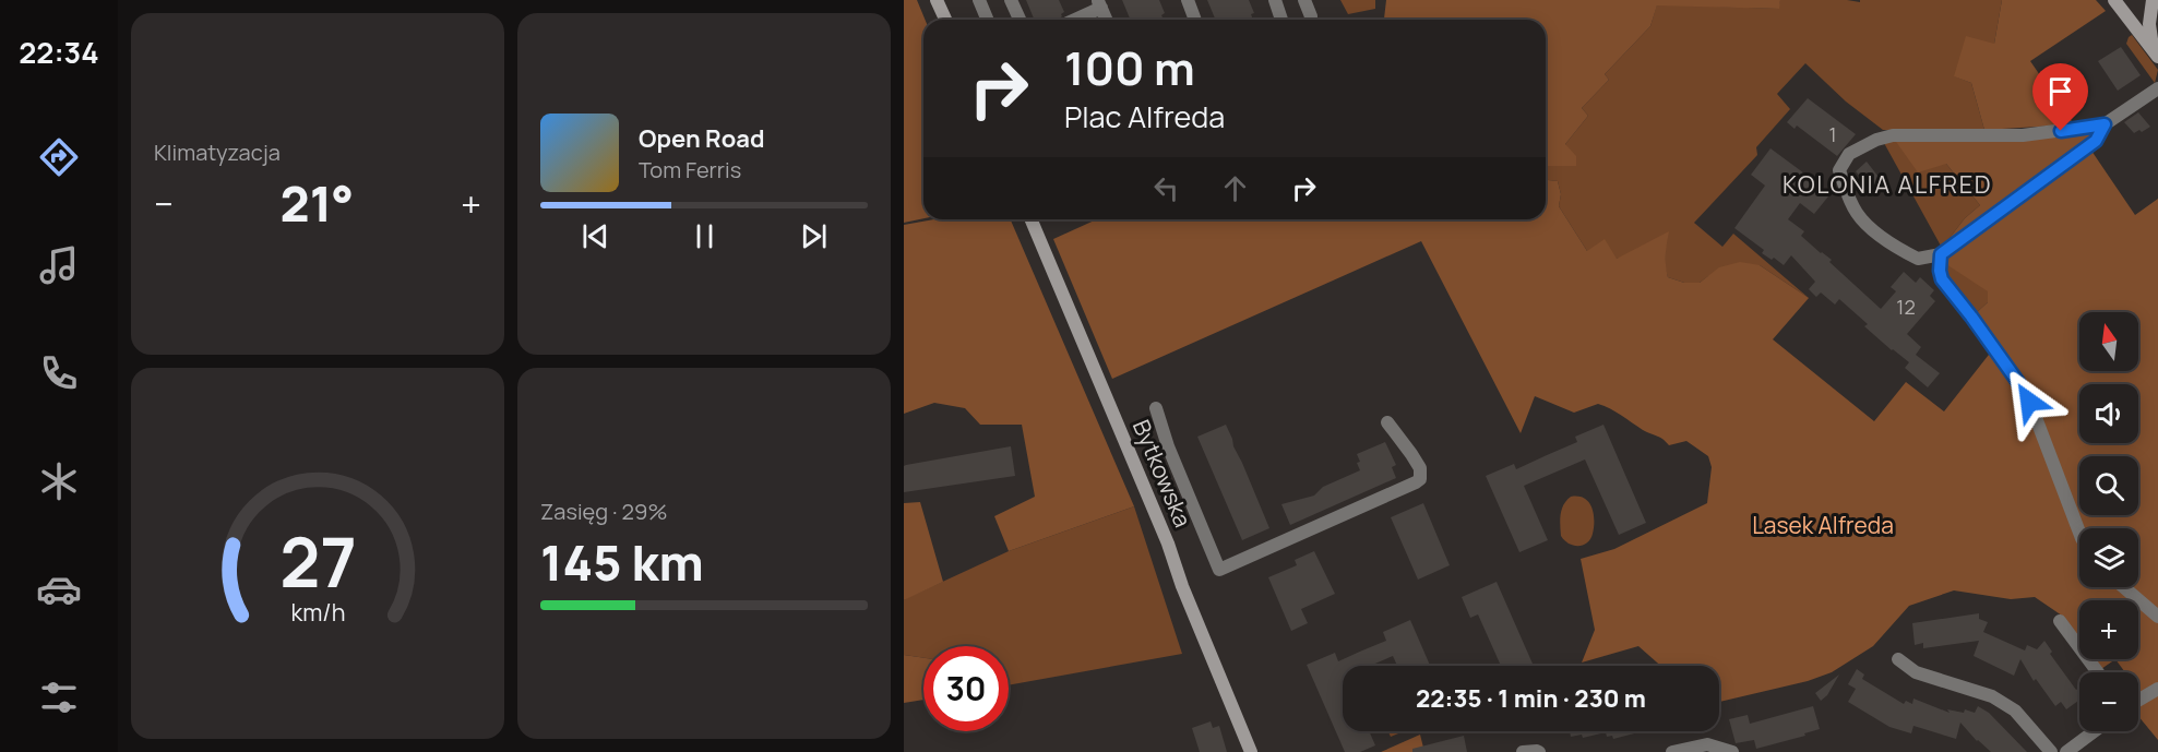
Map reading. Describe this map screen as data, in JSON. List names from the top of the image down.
{
  "streets": {
    "street": ["Bytkowska"]
  },
  "districts": ["KOLONIA ALFRED"],
  "parks": ["Lasek Alfreda"],
  "house_numbers": ["1", "12"],
  "north": "top",
  "page": {
    "tabs": "22:34",
    "tile": [
      "Klimatyzacja",
      ["Zasięg · 29%", "145 km"]
    ],
    "turn": ["100 m", "Plac Alfreda"],
    "song": ["Open Road", "Tom Ferris"],
    "heat": ["−", "21°", "+"],
    "map_buttons": ["+", "−"],
    "limit": "30",
    "trip": "22:35 · 1 min · 230 m",
    "gauge": ["27", "km/h"]
  }
}
